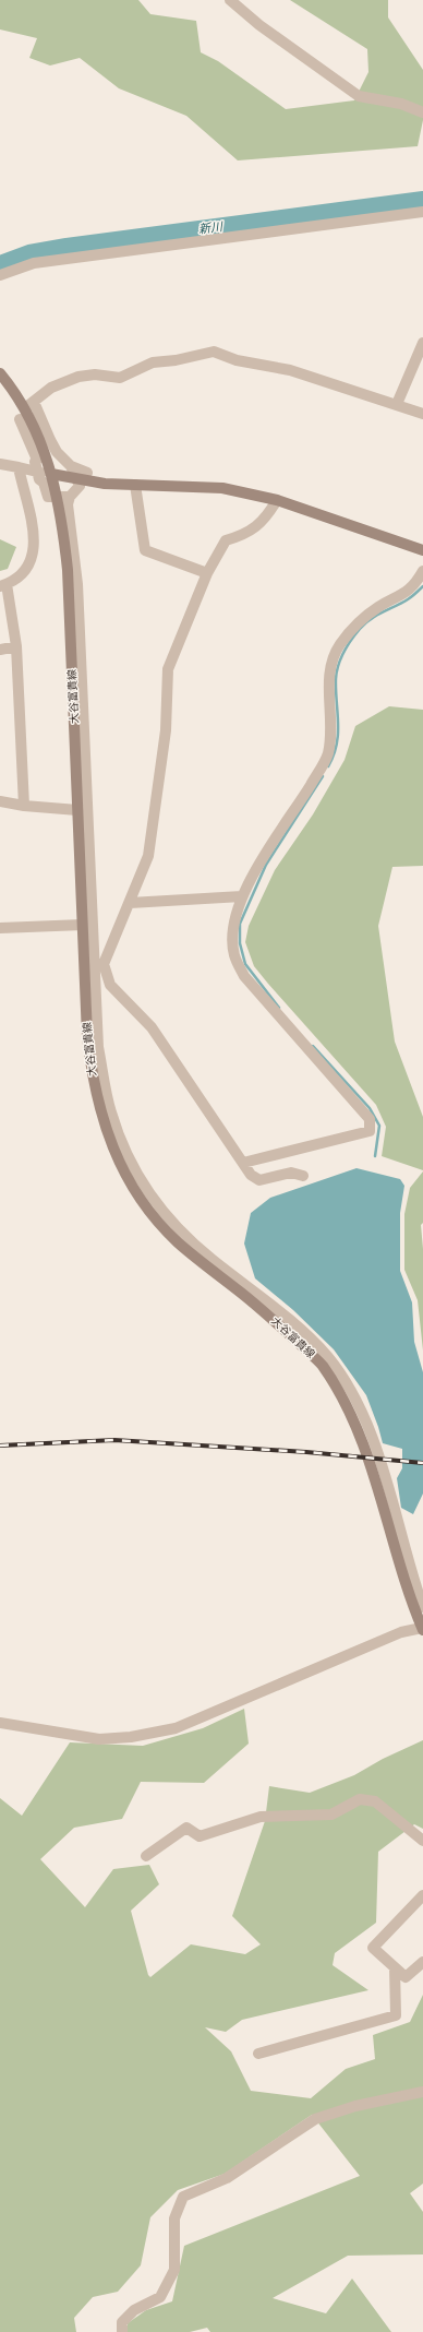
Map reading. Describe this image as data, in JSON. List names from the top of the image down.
{
  "streets": {
    "main road": ["大谷富貴線"]
  },
  "water": ["新川"]
}
